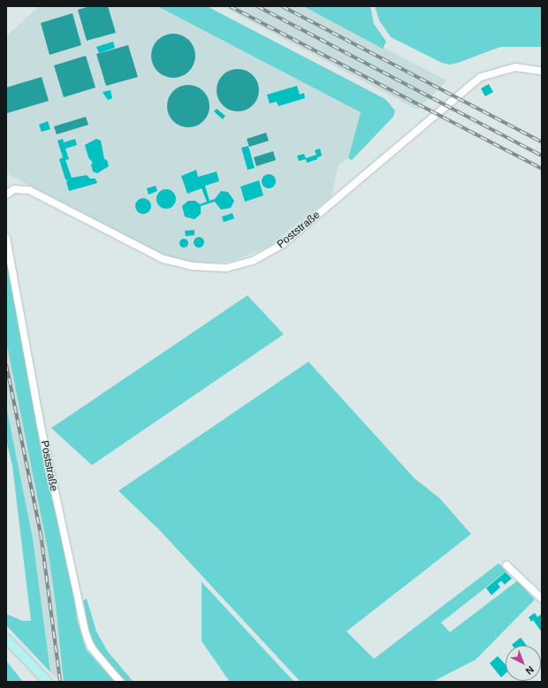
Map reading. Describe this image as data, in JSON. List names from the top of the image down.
{
  "streets": {
    "street": ["Poststraße"]
  },
  "north": "bottom right"
}
